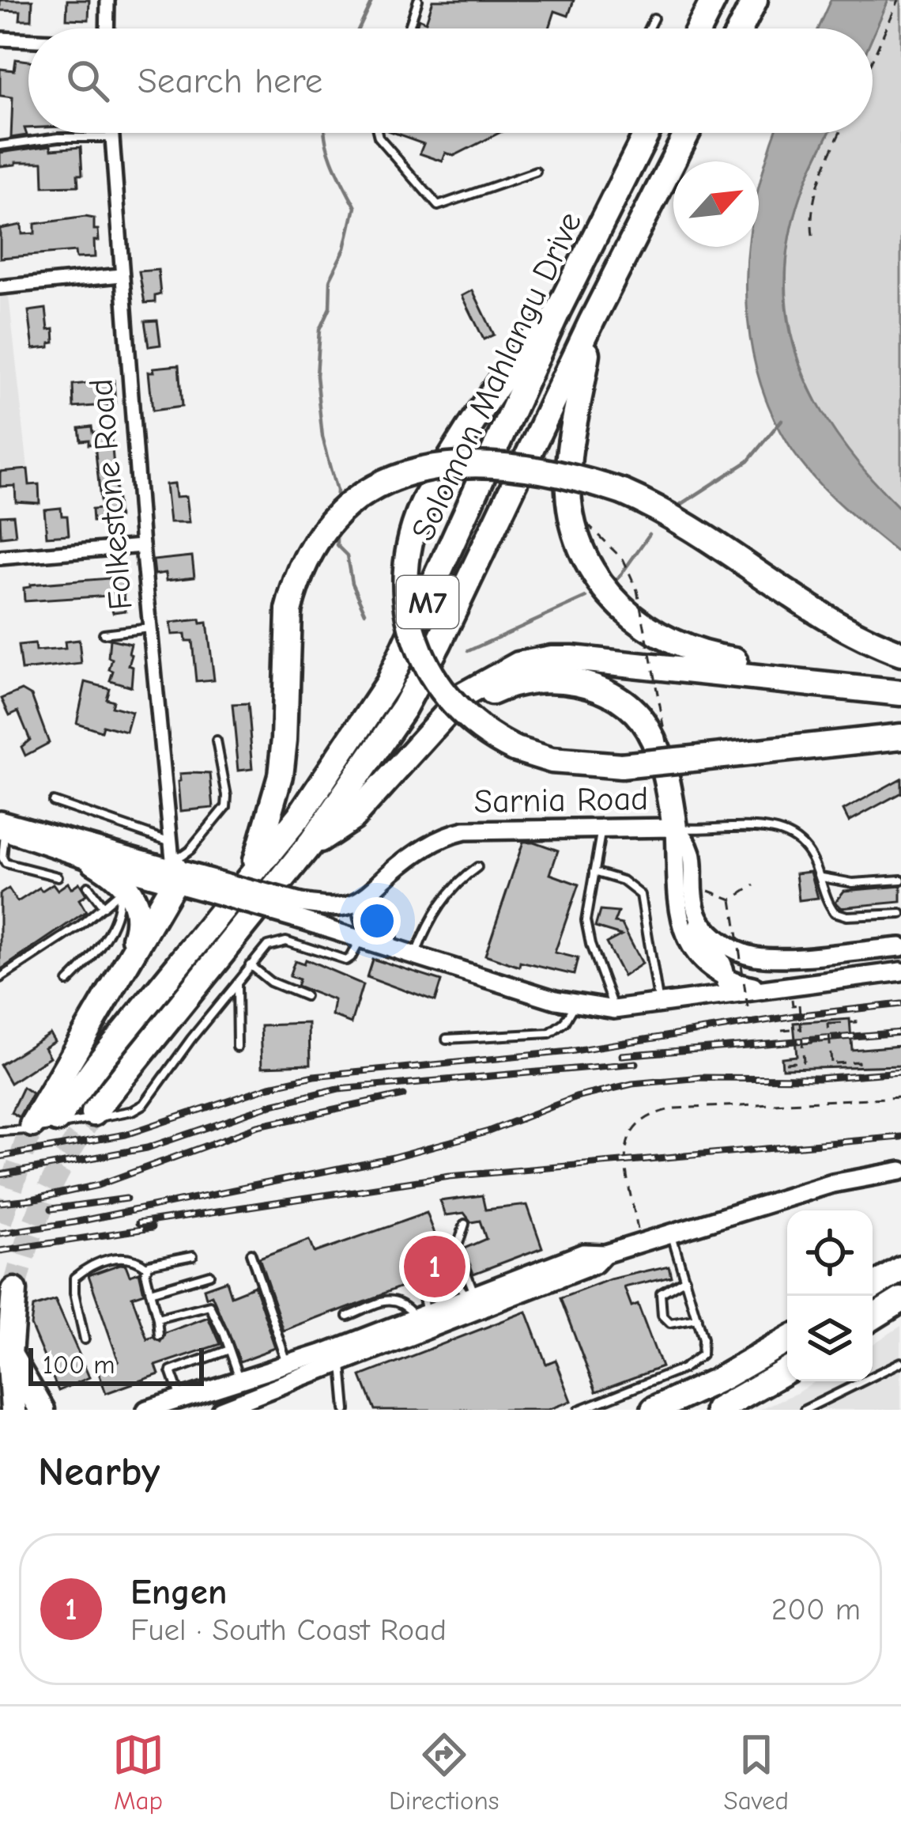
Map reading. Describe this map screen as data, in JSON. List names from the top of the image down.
{
  "streets": {
    "highway": ["Solomon Mahlangu Drive", "M7"],
    "main road": ["Sarnia Road"],
    "street": ["Folkestone Road"]
  },
  "crossings": [
    ["Folkestone Road", "Sarnia Road"]
  ],
  "scale_bar": "100 m",
  "north": "top right",
  "page": {
    "search": "Search here",
    "pins": "1",
    "scale": "100 m",
    "heading": "Nearby",
    "list": [
      {
        "mark": "1",
        "name": "Engen",
        "note": "Fuel · South Coast Road",
        "value": "200 m"
      }
    ],
    "nav": ["Map", "Directions", "Saved"]
  }
}
